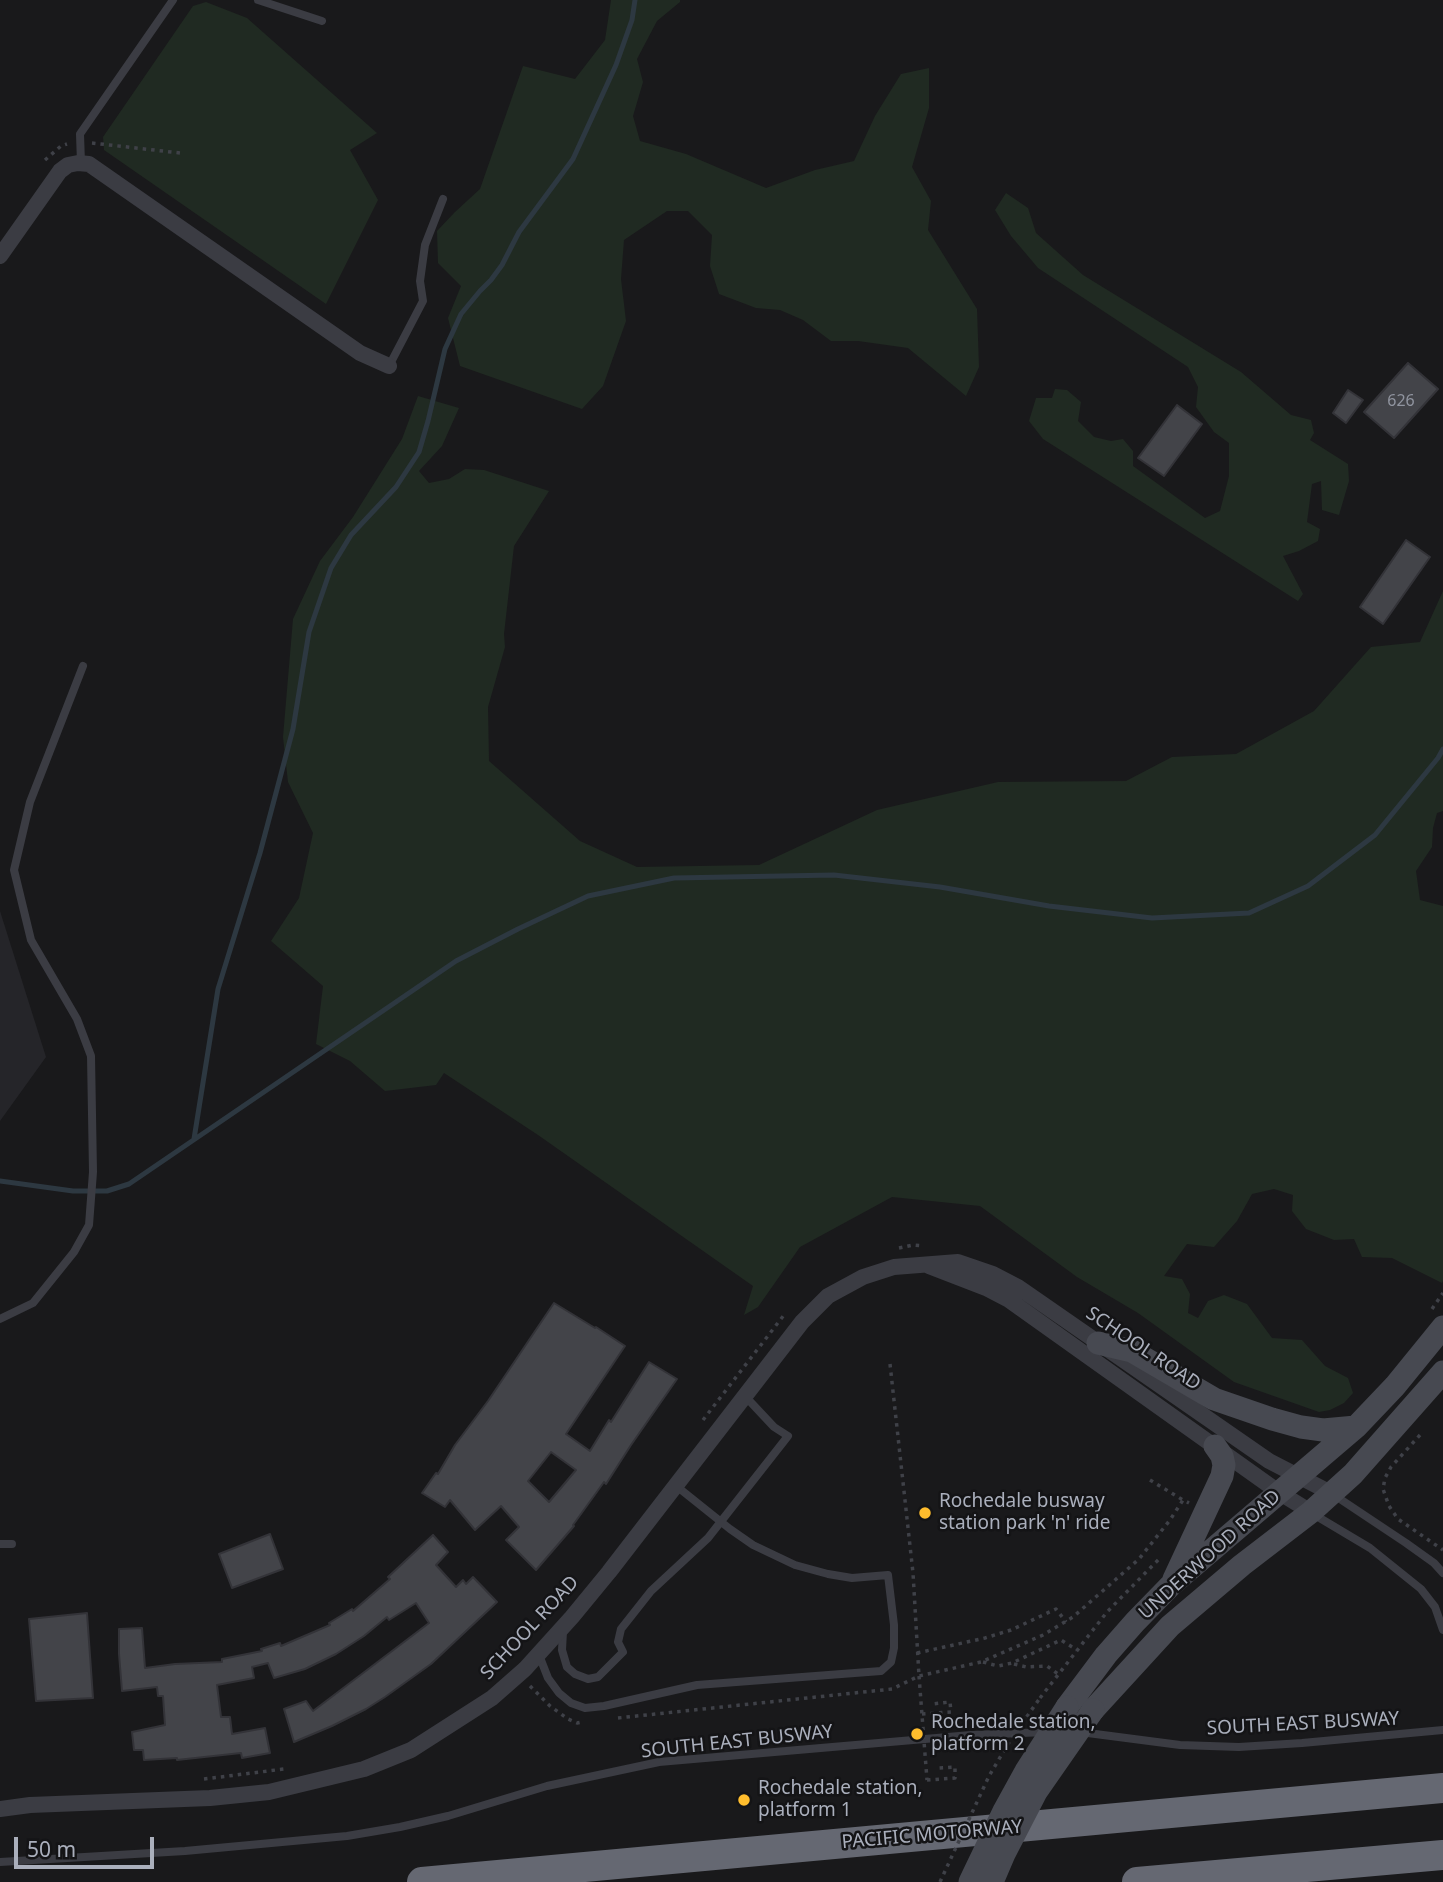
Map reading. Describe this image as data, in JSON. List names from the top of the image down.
{
  "streets": {
    "highway": ["PACIFIC MOTORWAY"],
    "main road": ["UNDERWOOD ROAD"],
    "street": ["SCHOOL ROAD"],
    "lane": ["SOUTH EAST BUSWAY"]
  },
  "crossings": [
    ["SCHOOL ROAD", "UNDERWOOD ROAD"]
  ],
  "places": ["Rochedale busway station park 'n' ride", "Rochedale station, platform 2", "Rochedale station, platform 1"],
  "house_numbers": ["626"],
  "scale_bar": "50 m"
}
